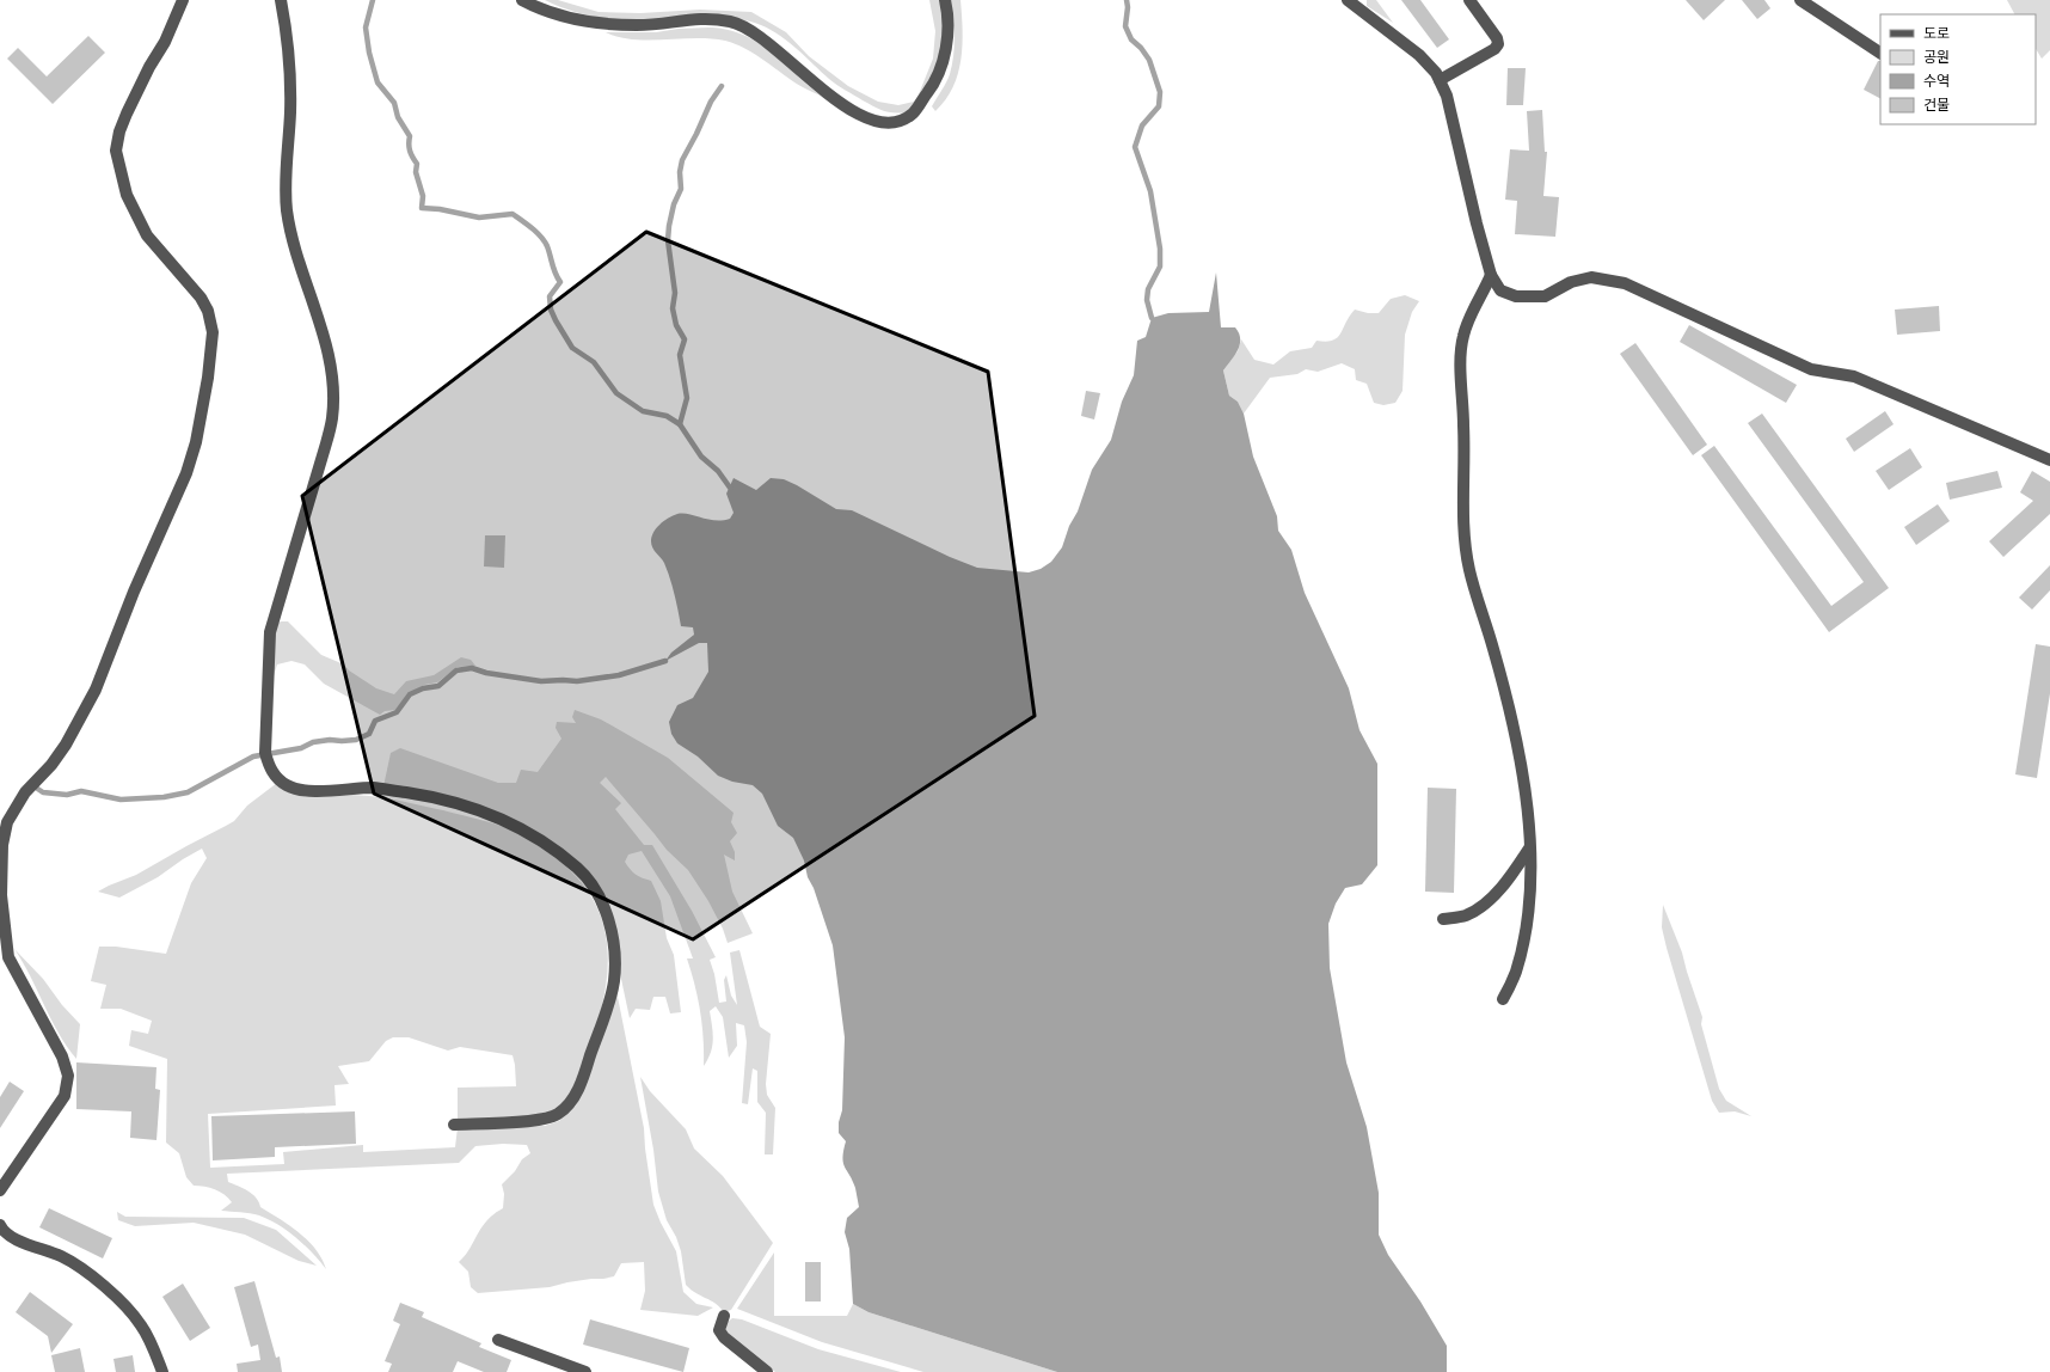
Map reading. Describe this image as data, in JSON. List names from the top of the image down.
{
  "legend": [
    "도로",
    "공원",
    "수역",
    "건물"
  ]
}
